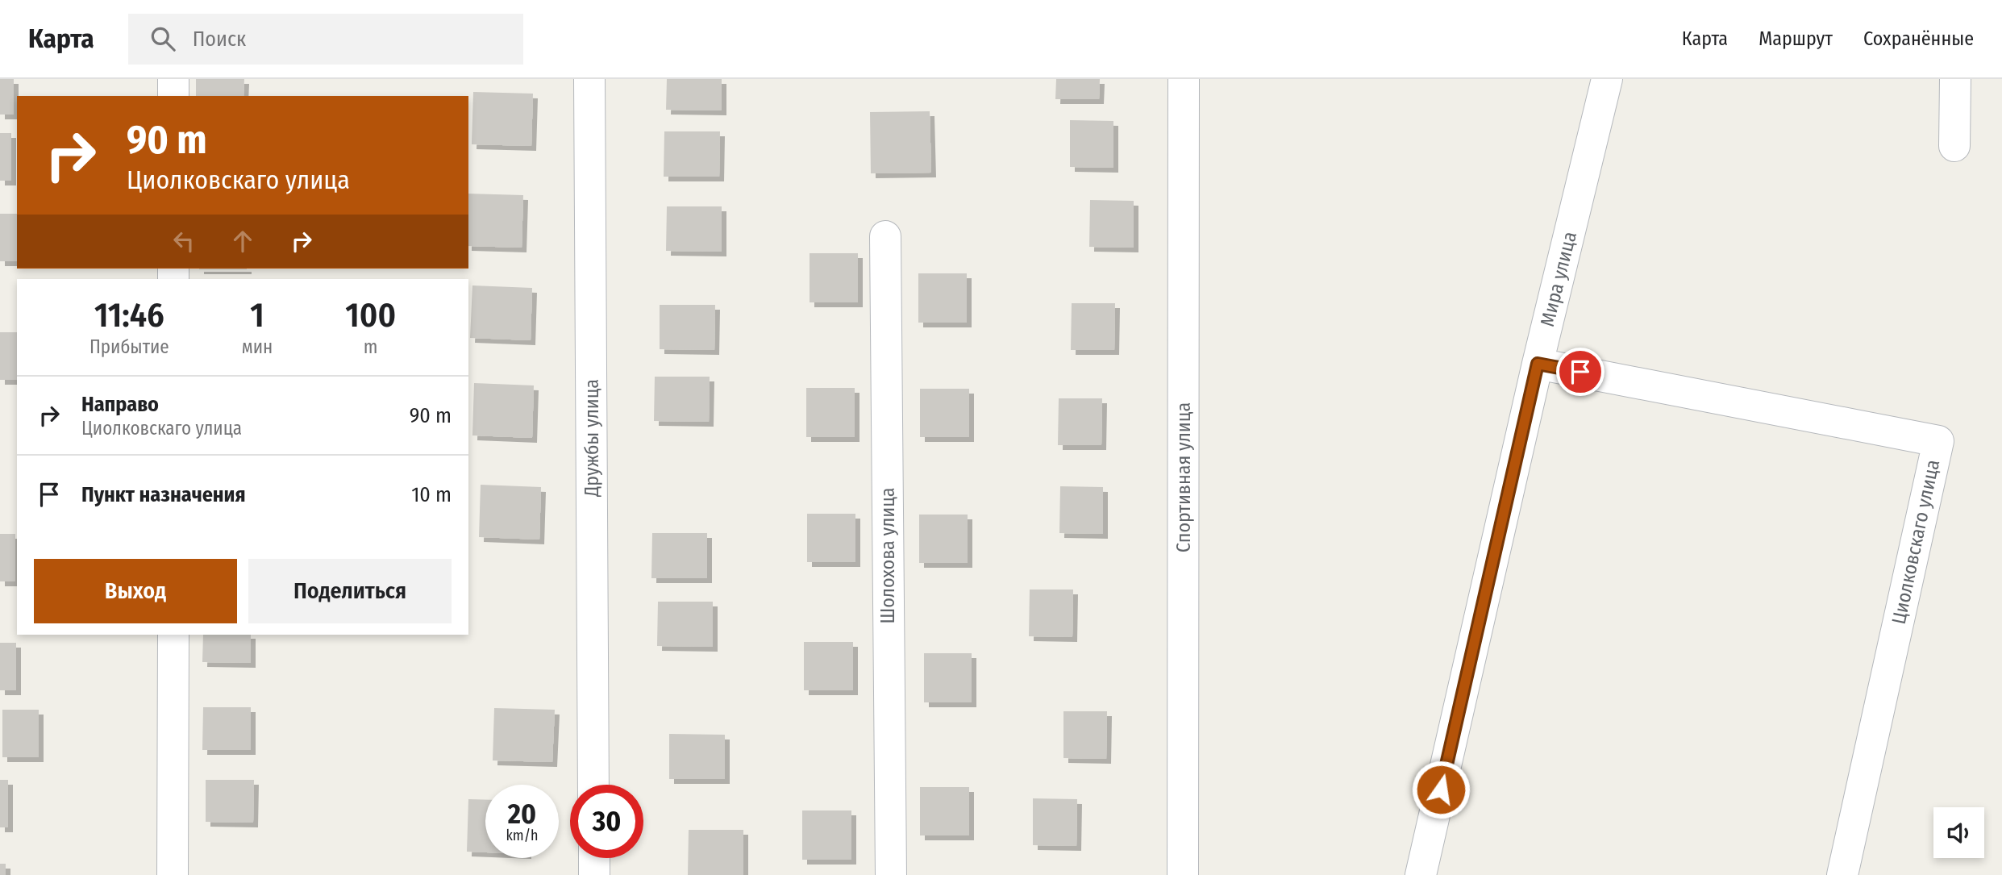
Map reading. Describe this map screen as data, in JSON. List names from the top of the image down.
{
  "streets": {
    "street": [
      "Мира улица",
      "Дружбы улица",
      "Спортивная улица",
      "Циолковскаго улица",
      "Шолохова улица"
    ]
  },
  "crossings": [
    ["Мира улица", "Циолковскаго улица"]
  ],
  "page": {
    "header": "Карта",
    "search": "Поиск",
    "nav": ["Карта", "Маршрут", "Сохранённые"],
    "turn": ["90 m", "Циолковскаго улица"],
    "eta": [
      "11:46",
      "Прибытие",
      "1",
      "мин",
      "100",
      "m"
    ],
    "list": [
      {
        "name": "Направо",
        "note": "Циолковскаго улица",
        "value": "90 m"
      },
      {
        "name": "Пункт назначения",
        "value": "10 m"
      }
    ],
    "buttons": ["Выход", "Поделиться"],
    "speed": "20 km/h",
    "limit": "30"
  }
}
